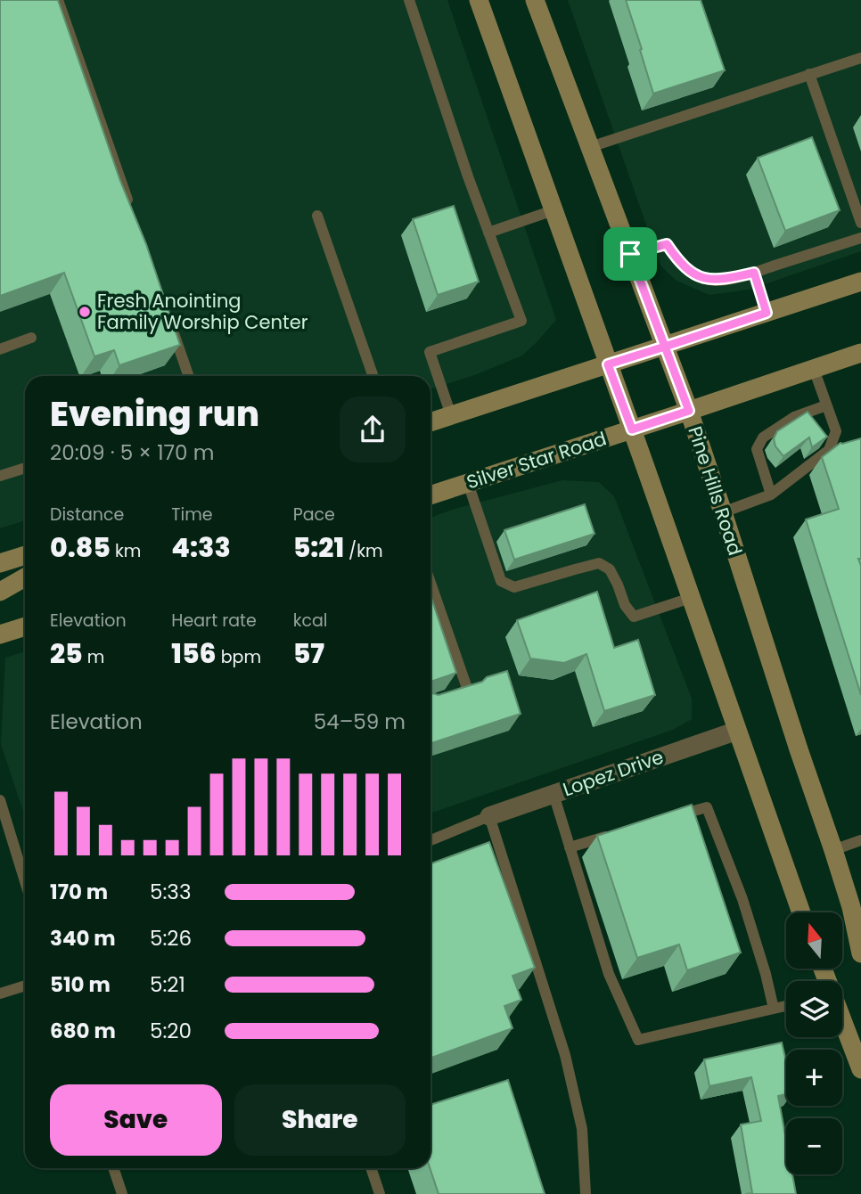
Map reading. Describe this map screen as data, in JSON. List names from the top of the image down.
{
  "streets": {
    "main road": ["Silver Star Road", "Pine Hills Road"],
    "street": ["Lopez Drive"]
  },
  "crossings": [
    ["Silver Star Road", "Pine Hills Road"]
  ],
  "places": ["Fresh Anointing Family Worship Center"],
  "north": "top",
  "page": {
    "heading": ["Evening run", "20:09 · 5 × 170 m"],
    "stats": [
      ["Distance", "0.85 km"],
      ["Time", "4:33"],
      ["Pace", "5:21 /km"],
      ["Elevation", "25 m"],
      ["Heart rate", "156 bpm"],
      ["kcal", "57"]
    ],
    "chart": ["Elevation", "54–59 m"],
    "list": [
      {
        "name": "170 m",
        "note": "5:33"
      },
      {
        "name": "340 m",
        "note": "5:26"
      },
      {
        "name": "510 m",
        "note": "5:21"
      },
      {
        "name": "680 m",
        "note": "5:20"
      }
    ],
    "map_buttons": ["+", "−"],
    "buttons": ["Save", "Share"]
  }
}
